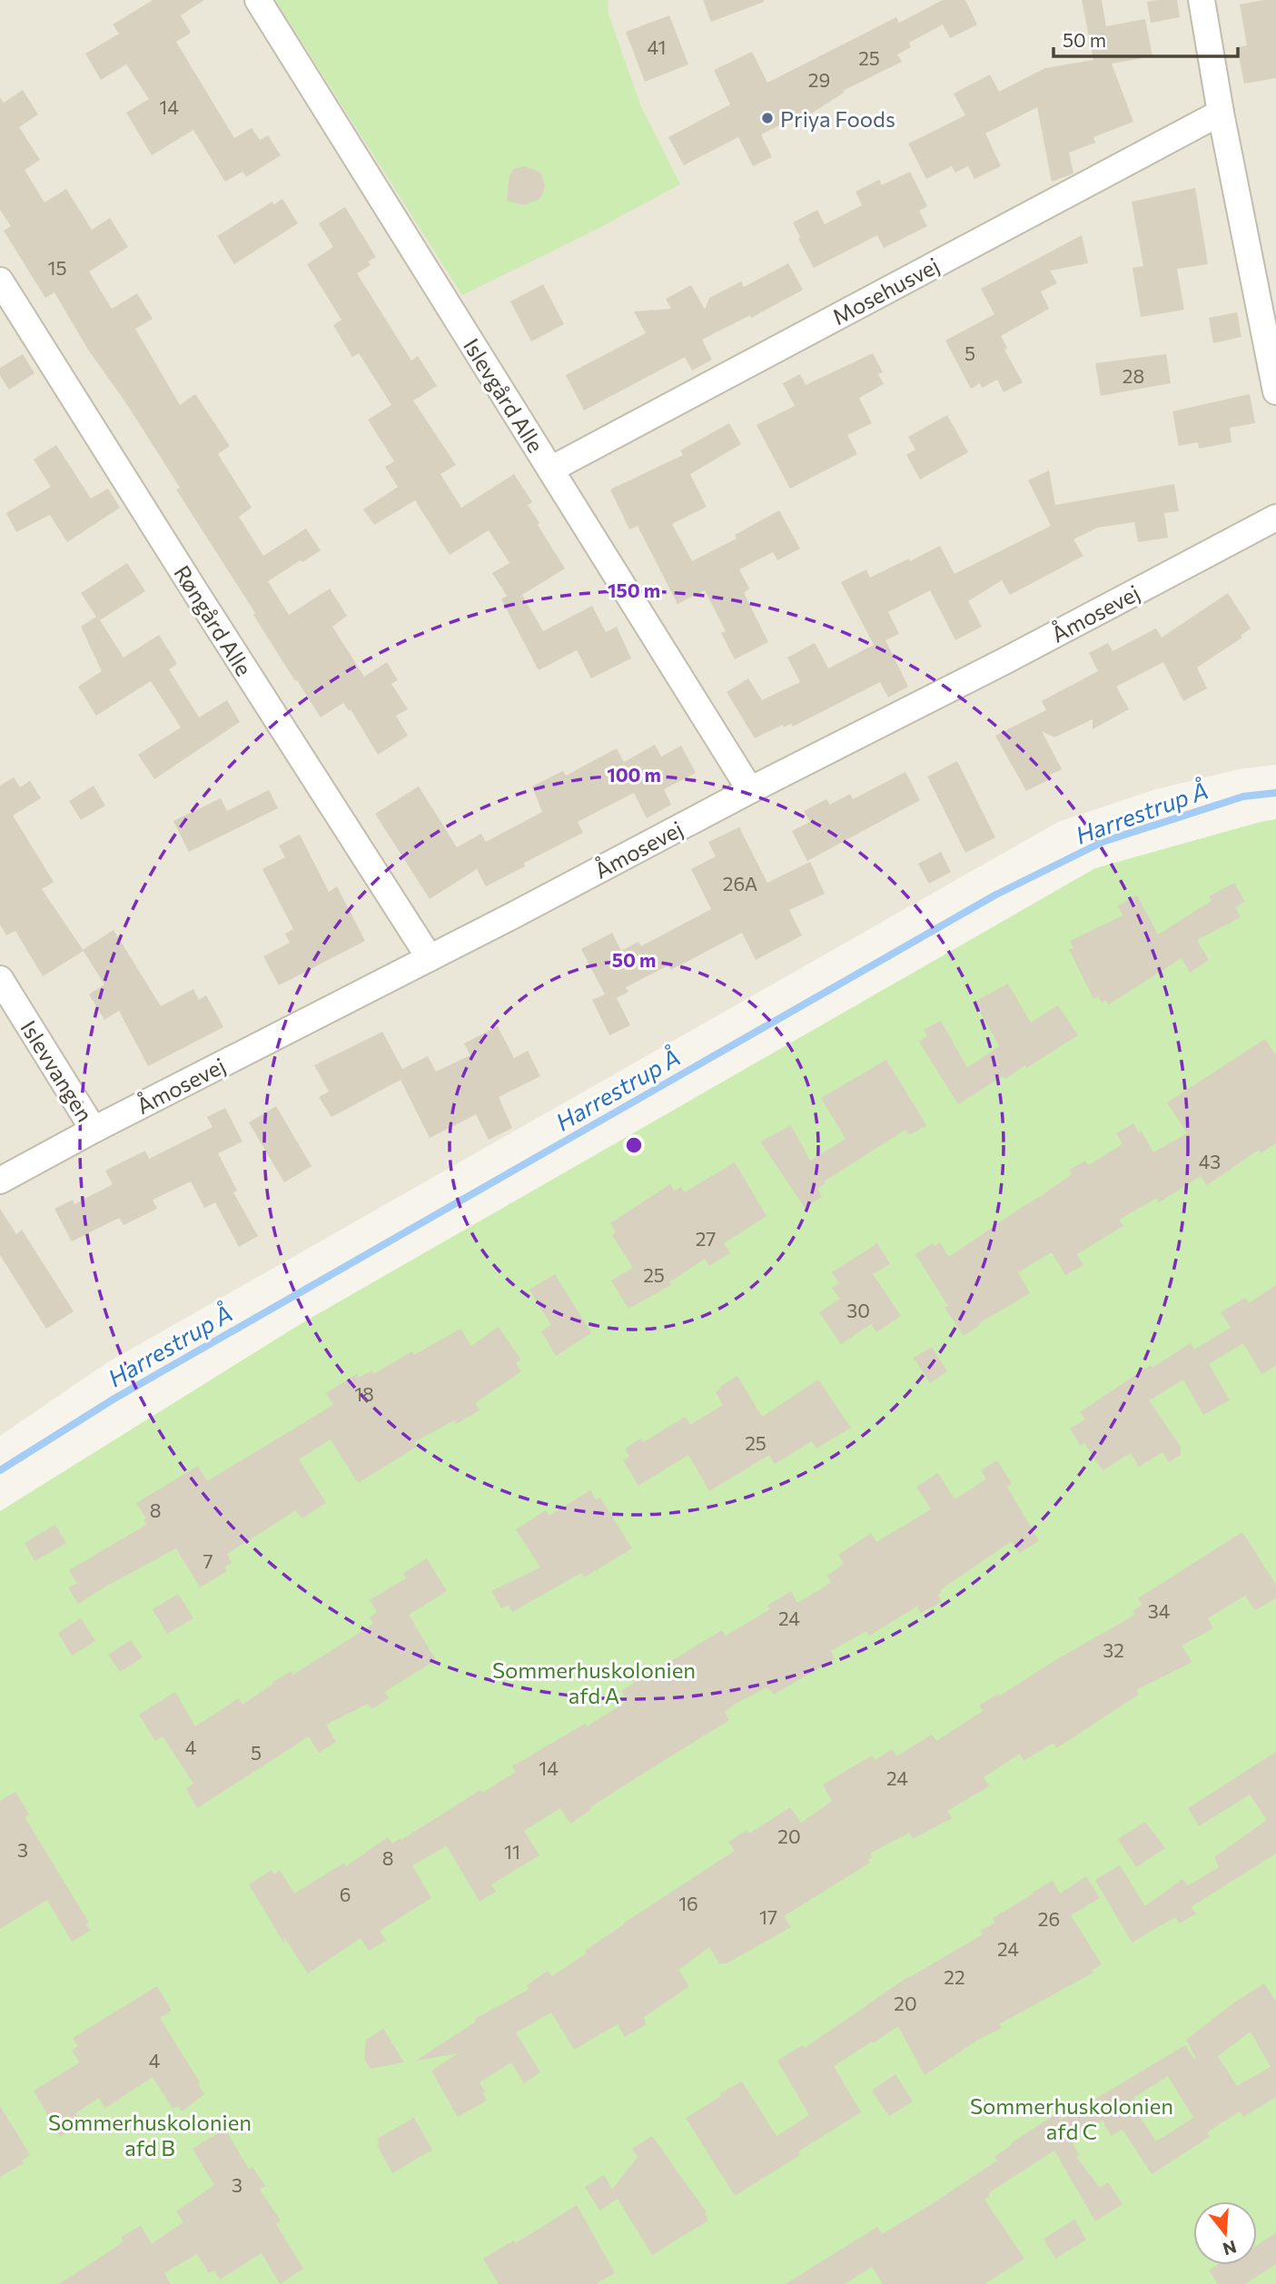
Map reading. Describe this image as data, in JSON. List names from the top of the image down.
{
  "streets": {
    "street": [
      "Mosehusvej",
      "Islevgård Alle",
      "Åmosevej",
      "Røngård Alle",
      "Islevvangen"
    ]
  },
  "crossings": [
    ["Mosehusvej", "Islevgård Alle"],
    ["Islevgård Alle", "Åmosevej"],
    ["Åmosevej", "Røngård Alle"],
    ["Åmosevej", "Islevvangen"]
  ],
  "water": ["Harrestrup Å"],
  "parks": ["Sommerhuskolonien afd A", "Sommerhuskolonien afd C", "Sommerhuskolonien afd B"],
  "places": ["Priya Foods"],
  "house_numbers": [
    "41",
    "25",
    "29",
    "14",
    "15",
    "5",
    "28",
    "26A",
    "43",
    "27",
    "25",
    "30",
    "18",
    "25",
    "8",
    "7",
    "34",
    "24",
    "32",
    "4",
    "5",
    "14",
    "24",
    "20",
    "3",
    "11",
    "8",
    "6",
    "16",
    "17",
    "26",
    "24",
    "22",
    "20",
    "4",
    "3"
  ],
  "scale_bar": "50 m",
  "north": "bottom",
  "rings": ["150 m", "100 m", "50 m"]
}
